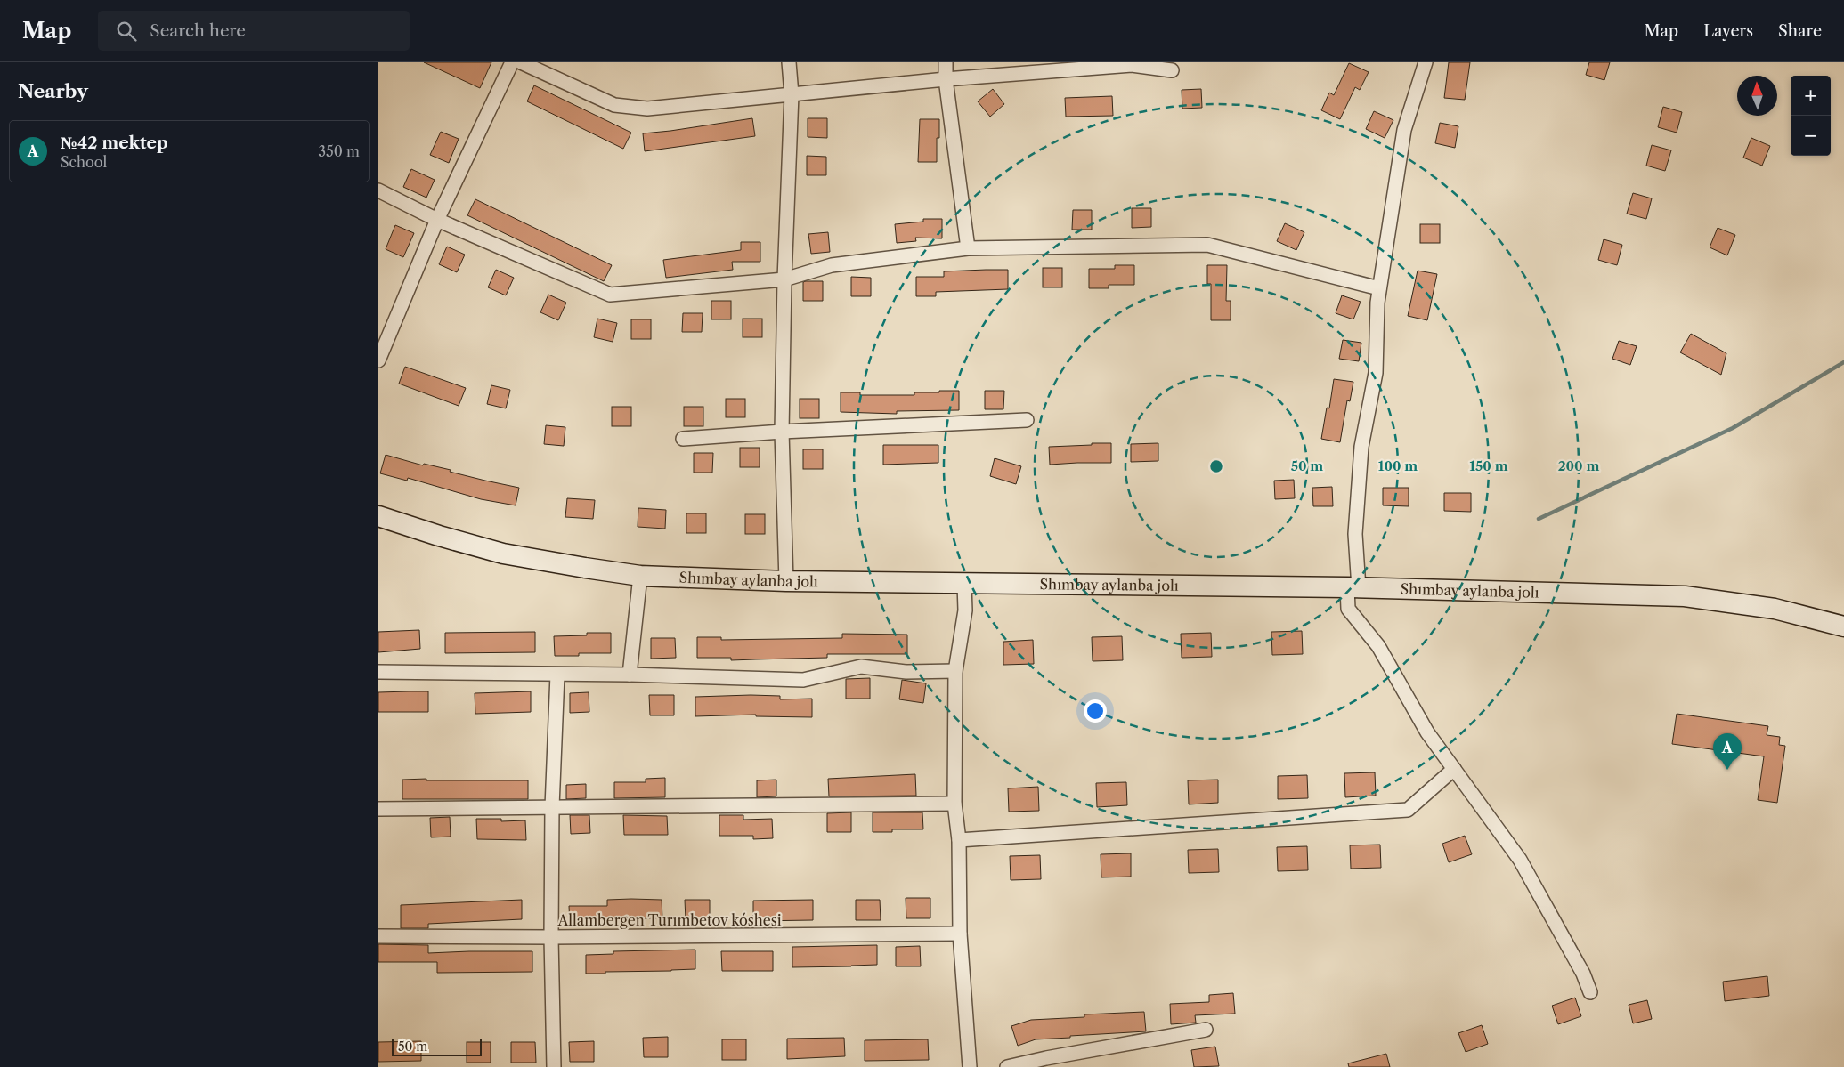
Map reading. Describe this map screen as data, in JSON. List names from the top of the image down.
{
  "streets": {
    "main road": ["Shımbay aylanba jolı"],
    "street": ["Allambergen Turımbetov kóshesi"]
  },
  "scale_bar": "50 m",
  "north": "top",
  "page": {
    "header": "Map",
    "search": "Search here",
    "nav": ["Map", "Layers", "Share"],
    "heading": "Nearby",
    "map_buttons": ["+", "−"],
    "list": [
      {
        "mark": "A",
        "name": "№42 mektep",
        "note": "School",
        "value": "350 m"
      }
    ],
    "pins": "A",
    "scale": "50 m"
  },
  "rings": [
    "50 m",
    "100 m",
    "150 m",
    "200 m"
  ]
}
